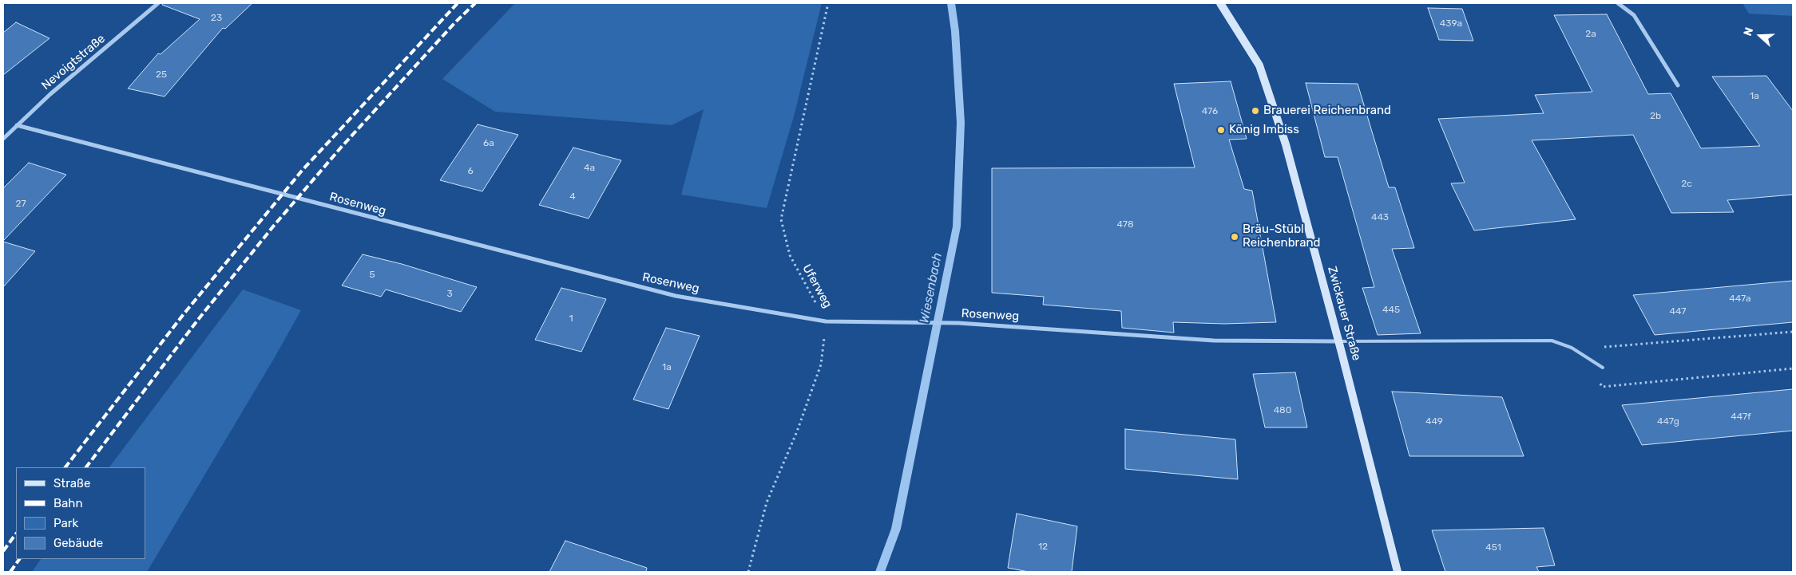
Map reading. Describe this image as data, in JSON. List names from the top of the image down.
{
  "streets": {
    "main road": ["Zwickauer Straße"],
    "street": ["Nevoigtstraße", "Rosenweg"],
    "path": ["Uferweg"]
  },
  "crossings": [
    ["Nevoigtstraße", "Rosenweg"],
    ["Rosenweg", "Uferweg"],
    ["Rosenweg", "Zwickauer Straße"]
  ],
  "water": ["Wiesenbach"],
  "places": ["Brauerei Reichenbrand", "König Imbiss", "Bräu-Stübl Reichenbrand"],
  "house_numbers": [
    "23",
    "439a",
    "2a",
    "25",
    "1a",
    "476",
    "2b",
    "6a",
    "4a",
    "6",
    "2c",
    "4",
    "27",
    "443",
    "478",
    "5",
    "3",
    "447a",
    "445",
    "447",
    "1",
    "1a",
    "480",
    "447f",
    "449",
    "447g",
    "12",
    "451"
  ],
  "legend": [
    "Straße",
    "Bahn",
    "Park",
    "Gebäude"
  ],
  "north": "left"
}
